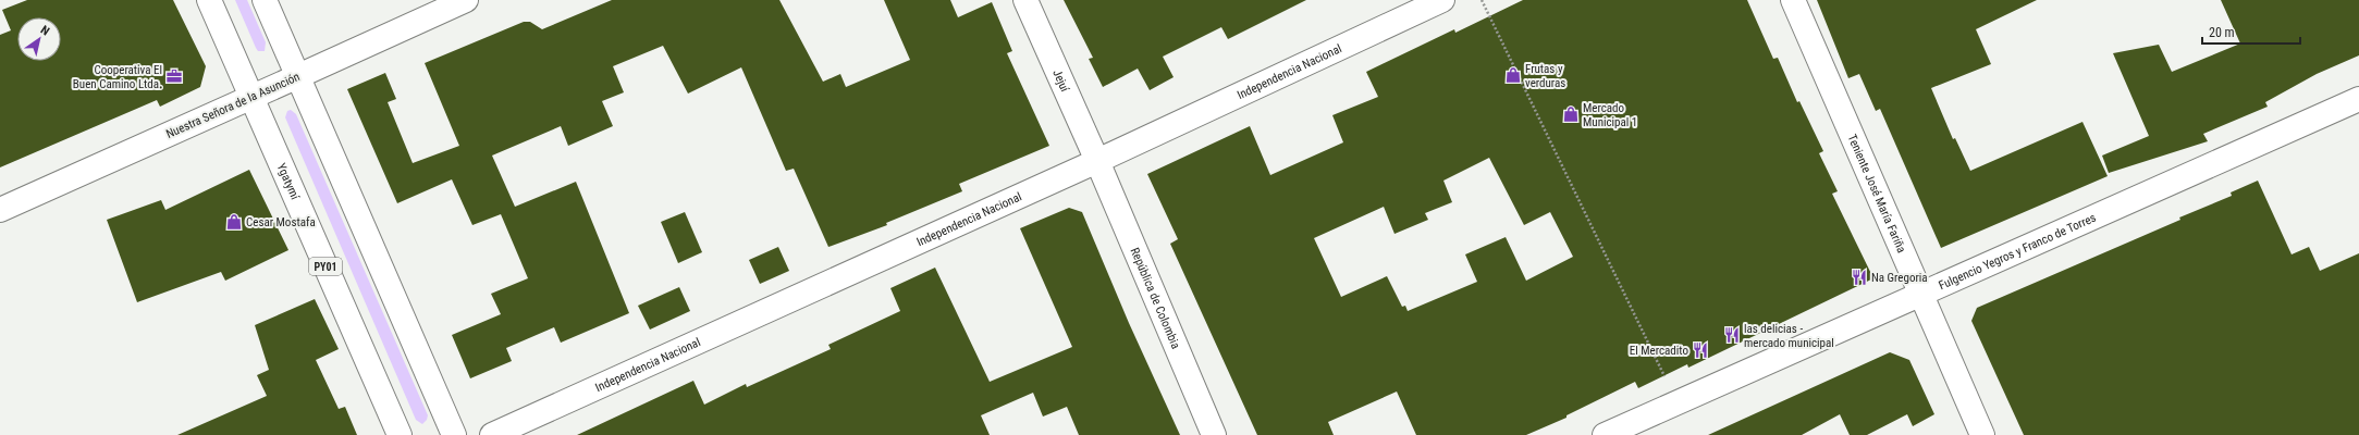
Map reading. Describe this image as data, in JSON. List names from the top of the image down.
{
  "streets": {
    "street": [
      "Independencia Nacional",
      "Jejuí",
      "Nuestra Señora de la Asunción",
      "Ygatymí",
      "Teniente José María Fariña",
      "Fulgencio Yegros y Franco de Torres",
      "PY01",
      "República de Colombia"
    ]
  },
  "crossings": [
    ["Independencia Nacional", "Jejuí"],
    ["Independencia Nacional", "República de Colombia"],
    ["Jejuí", "República de Colombia"],
    ["Nuestra Señora de la Asunción", "Ygatymí"],
    ["Teniente José María Fariña", "Fulgencio Yegros y Franco de Torres"]
  ],
  "places": {
    "shop": ["Frutas y verduras", "Mercado Municipal 1", "Cesar Mostafa"],
    "office": ["Cooperativa El Buen Camino Ltda."],
    "restaurant": ["Na Gregoria", "las delicias - mercado municipal", "El Mercadito"]
  },
  "scale_bar": "20 m",
  "north": "top right"
}
